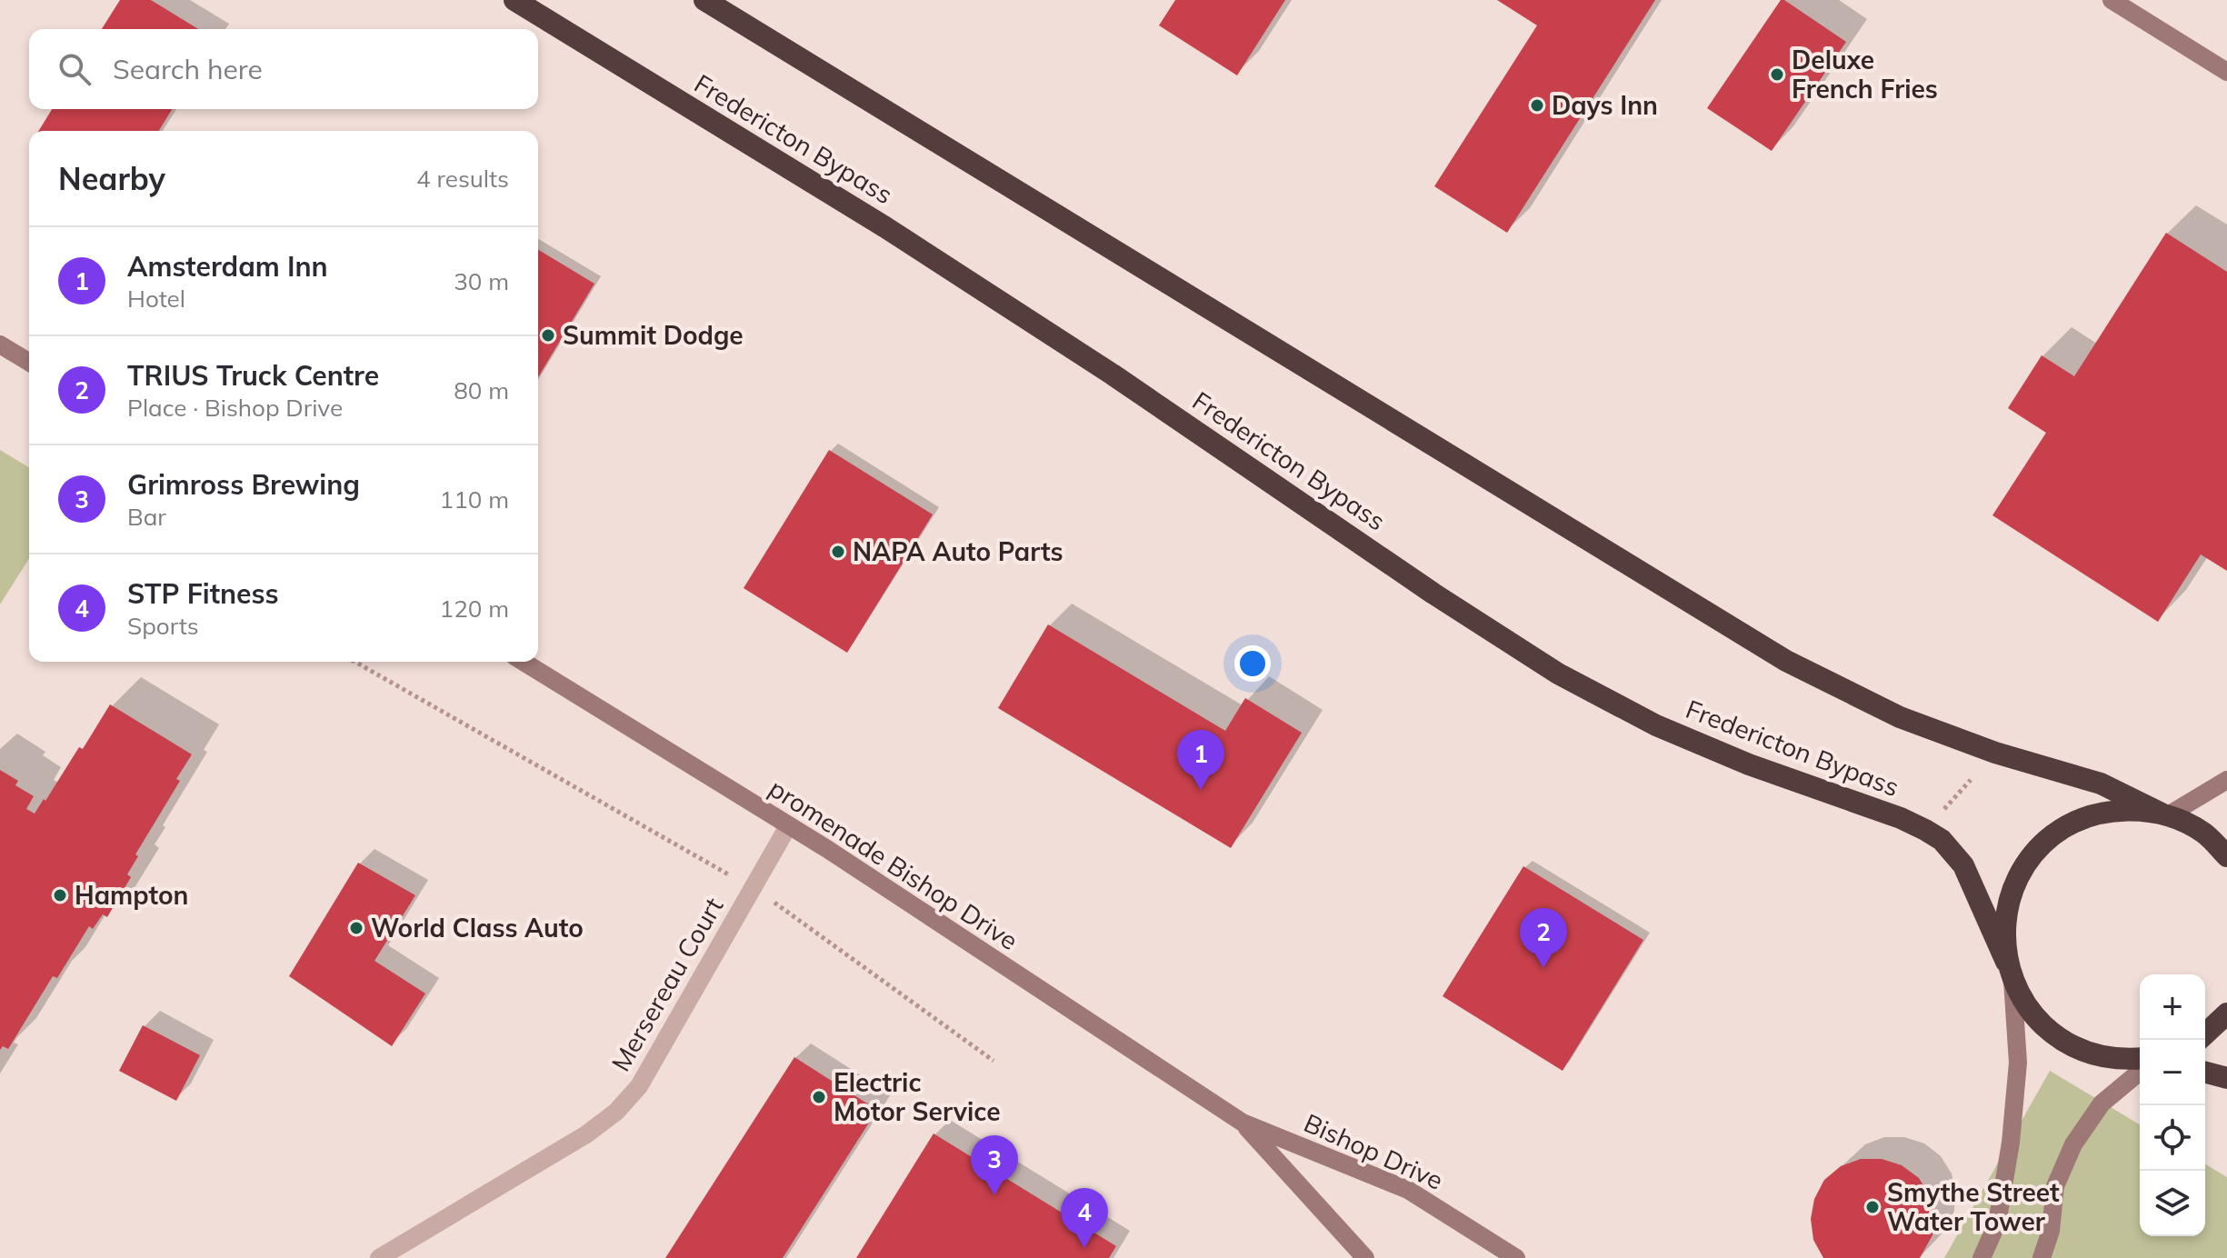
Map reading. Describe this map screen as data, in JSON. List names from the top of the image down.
{
  "streets": {
    "highway": ["Fredericton Bypass"],
    "street": ["promenade Bishop Drive", "Mersereau Court", "Bishop Drive"]
  },
  "crossings": [
    ["promenade Bishop Drive", "Mersereau Court"],
    ["promenade Bishop Drive", "Bishop Drive"]
  ],
  "places": [
    "Deluxe French Fries",
    "Days Inn",
    "Summit Dodge",
    "NAPA Auto Parts",
    "Hampton",
    "World Class Auto",
    "Electric Motor Service",
    "Smythe Street Water Tower"
  ],
  "page": {
    "search": "Search here",
    "heading": ["Nearby", "4 results"],
    "list": [
      {
        "mark": "1",
        "name": "Amsterdam Inn",
        "note": "Hotel",
        "value": "30 m"
      },
      {
        "mark": "2",
        "name": "TRIUS Truck Centre",
        "note": "Place · Bishop Drive",
        "value": "80 m"
      },
      {
        "mark": "3",
        "name": "Grimross Brewing",
        "note": "Bar",
        "value": "110 m"
      },
      {
        "mark": "4",
        "name": "STP Fitness",
        "note": "Sports",
        "value": "120 m"
      }
    ],
    "pins": [
      "1",
      "2",
      "3",
      "4"
    ],
    "map_buttons": ["+", "−"]
  }
}
